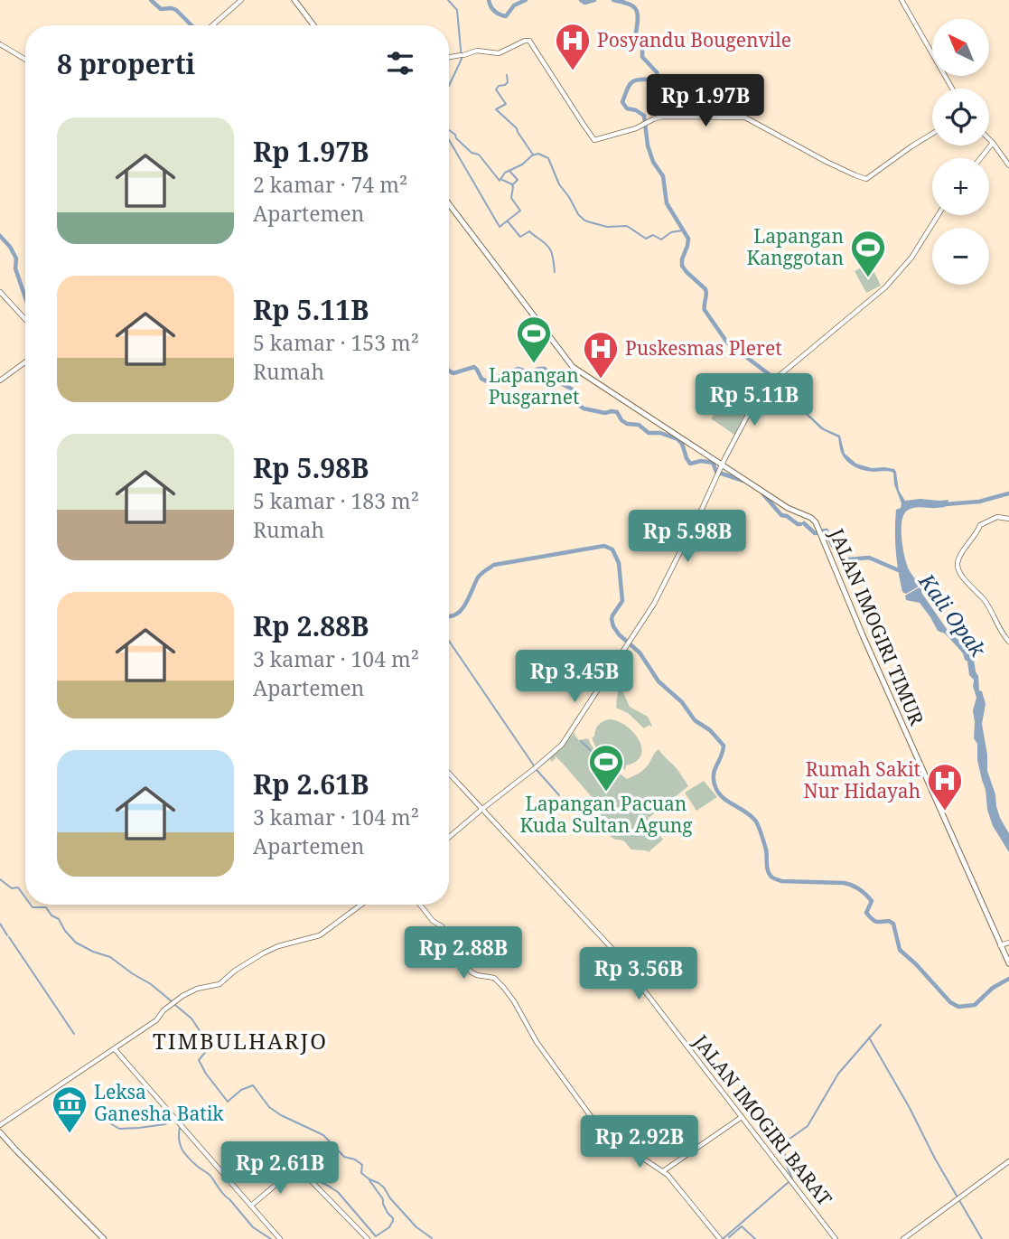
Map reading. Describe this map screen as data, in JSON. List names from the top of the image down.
{
  "streets": {
    "main road": ["JALAN IMOGIRI TIMUR", "JALAN IMOGIRI BARAT"]
  },
  "districts": ["TIMBULHARJO"],
  "water": ["Kali Opak"],
  "places": {
    "hospital": ["Posyandu Bougenvile", "Puskesmas Pleret", "Rumah Sakit Nur Hidayah"],
    "sports": ["Lapangan Kanggotan", "Lapangan Pusgarnet", "Lapangan Pacuan Kuda Sultan Agung"],
    "museum": ["Leksa Ganesha Batik"]
  },
  "north": "top left",
  "page": {
    "map_buttons": ["+", "−"],
    "heading": "8 properti",
    "price": [
      "Rp 1.97B",
      "Rp 5.11B",
      "Rp 5.98B",
      "Rp 3.45B",
      "Rp 2.88B",
      "Rp 3.56B",
      "Rp 2.92B",
      "Rp 2.61B"
    ],
    "list": [
      {
        "name": "Rp 1.97B",
        "note": "2 kamar · 74 m² · Apartemen"
      },
      {
        "name": "Rp 5.11B",
        "note": "5 kamar · 153 m² · Rumah"
      },
      {
        "name": "Rp 5.98B",
        "note": "5 kamar · 183 m² · Rumah"
      },
      {
        "name": "Rp 2.88B",
        "note": "3 kamar · 104 m² · Apartemen"
      },
      {
        "name": "Rp 2.61B",
        "note": "3 kamar · 104 m² · Apartemen"
      }
    ]
  }
}
